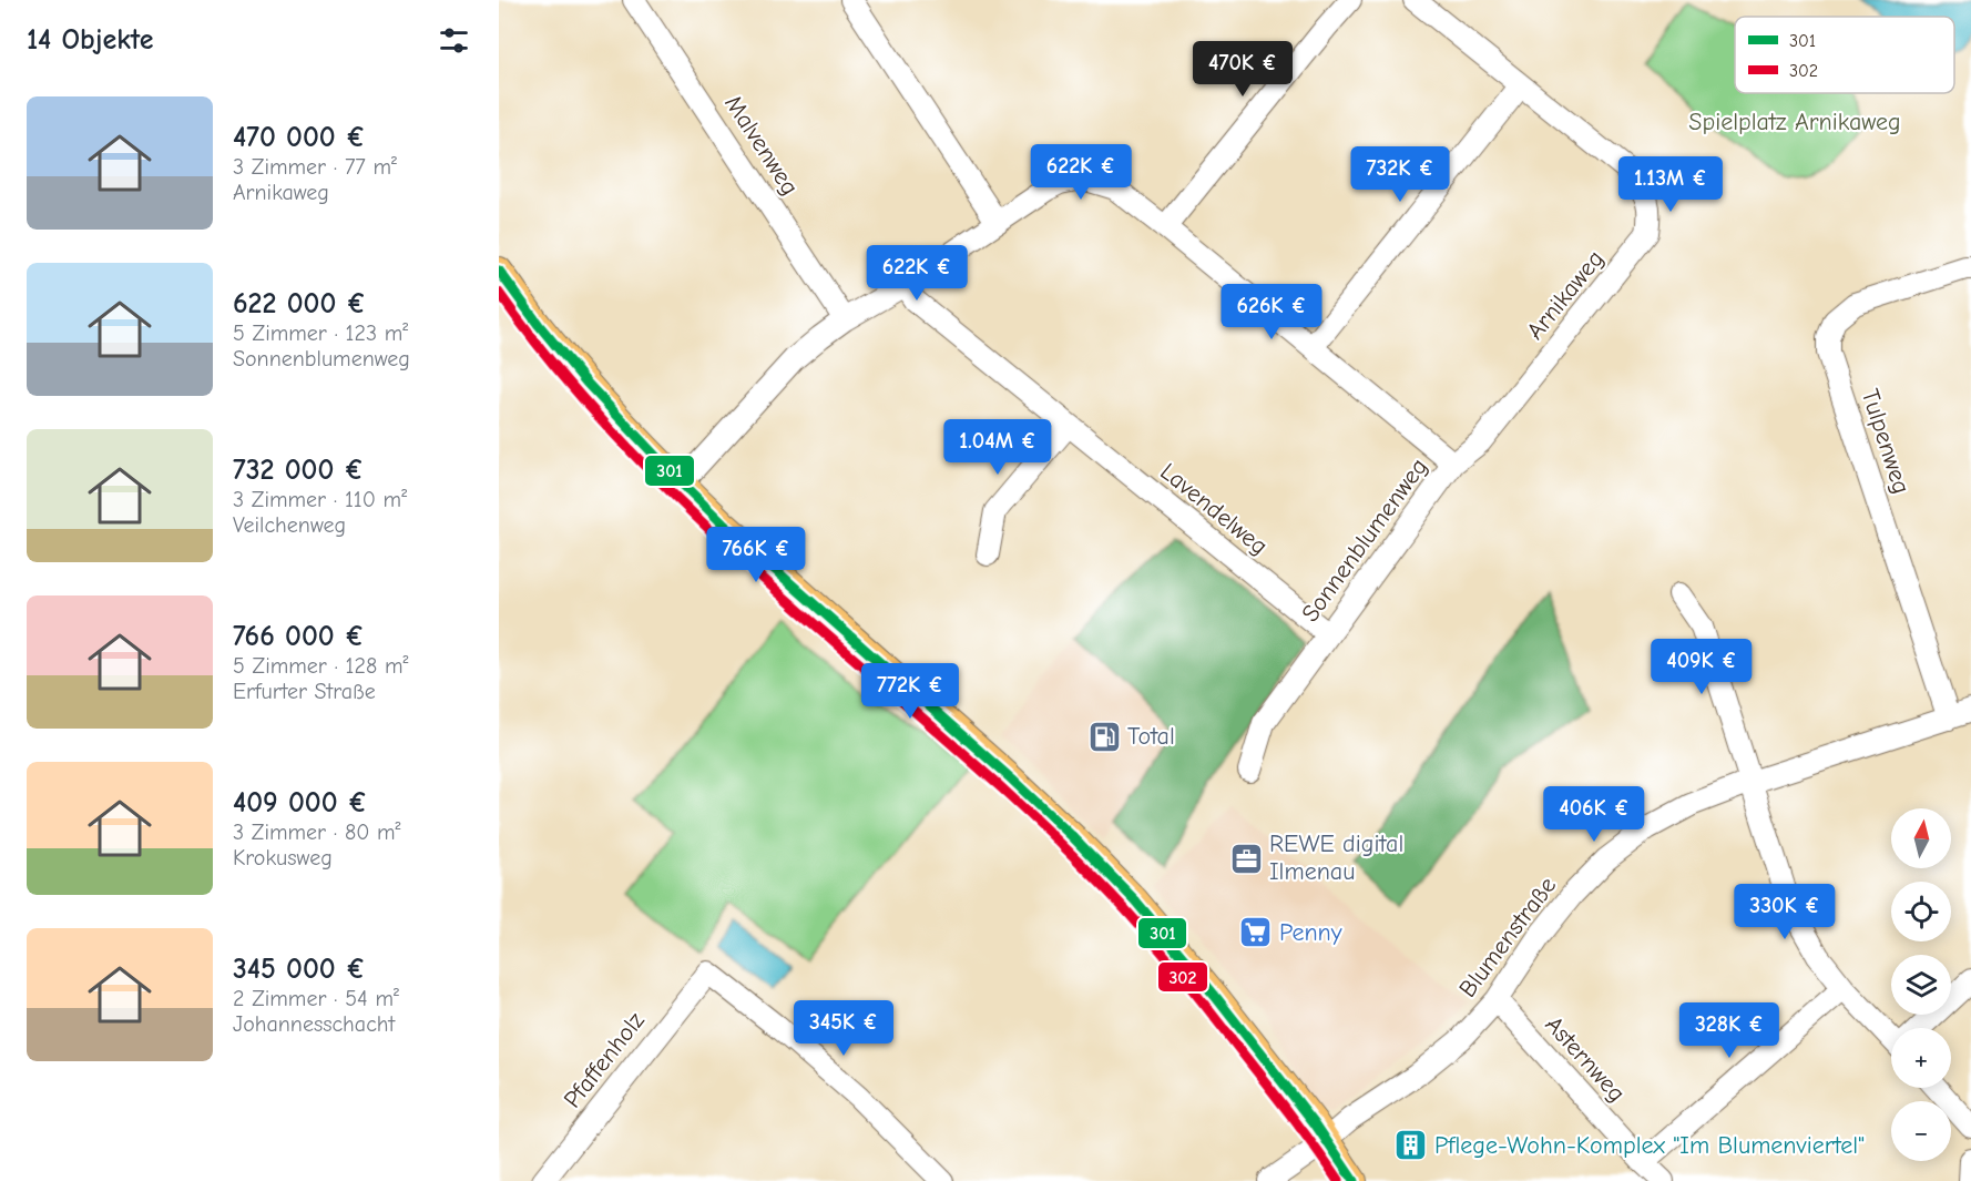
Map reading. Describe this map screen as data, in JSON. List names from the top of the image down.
{
  "streets": {
    "street": [
      "Malvenweg",
      "Arnikaweg",
      "Tulpenweg",
      "Lavendelweg",
      "Sonnenblumenweg",
      "Blumenstraße",
      "Asternweg",
      "Pfaffenholz"
    ]
  },
  "crossings": [
    ["Malvenweg", "Sonnenblumenweg"],
    ["Arnikaweg", "Sonnenblumenweg"],
    ["Tulpenweg", "Blumenstraße"],
    ["Lavendelweg", "Sonnenblumenweg"],
    ["Blumenstraße", "Asternweg"]
  ],
  "parks": ["Spielplatz Arnikaweg"],
  "places": {
    "fuel station": ["Total"],
    "office": ["REWE digital Ilmenau"],
    "supermarket": ["Penny"],
    "building": ["Pflege-Wohn-Komplex \"Im Blumenviertel\""]
  },
  "lines": ["transit line 301", "transit line 302"],
  "legend": ["301", "302"],
  "north": "top",
  "page": {
    "heading": "14 Objekte",
    "price": [
      "470K €",
      "622K €",
      "732K €",
      "1.13M €",
      "622K €",
      "626K €",
      "1.04M €",
      "766K €",
      "409K €",
      "772K €",
      "406K €",
      "330K €",
      "345K €",
      "328K €"
    ],
    "list": [
      {
        "name": "470 000 €",
        "note": "3 Zimmer · 77 m² · Arnikaweg"
      },
      {
        "name": "622 000 €",
        "note": "5 Zimmer · 123 m² · Sonnenblumenweg"
      },
      {
        "name": "732 000 €",
        "note": "3 Zimmer · 110 m² · Veilchenweg"
      },
      {
        "name": "766 000 €",
        "note": "5 Zimmer · 128 m² · Erfurter Straße"
      },
      {
        "name": "409 000 €",
        "note": "3 Zimmer · 80 m² · Krokusweg"
      },
      {
        "name": "345 000 €",
        "note": "2 Zimmer · 54 m² · Johannesschacht"
      }
    ],
    "map_buttons": ["+", "−"]
  }
}
